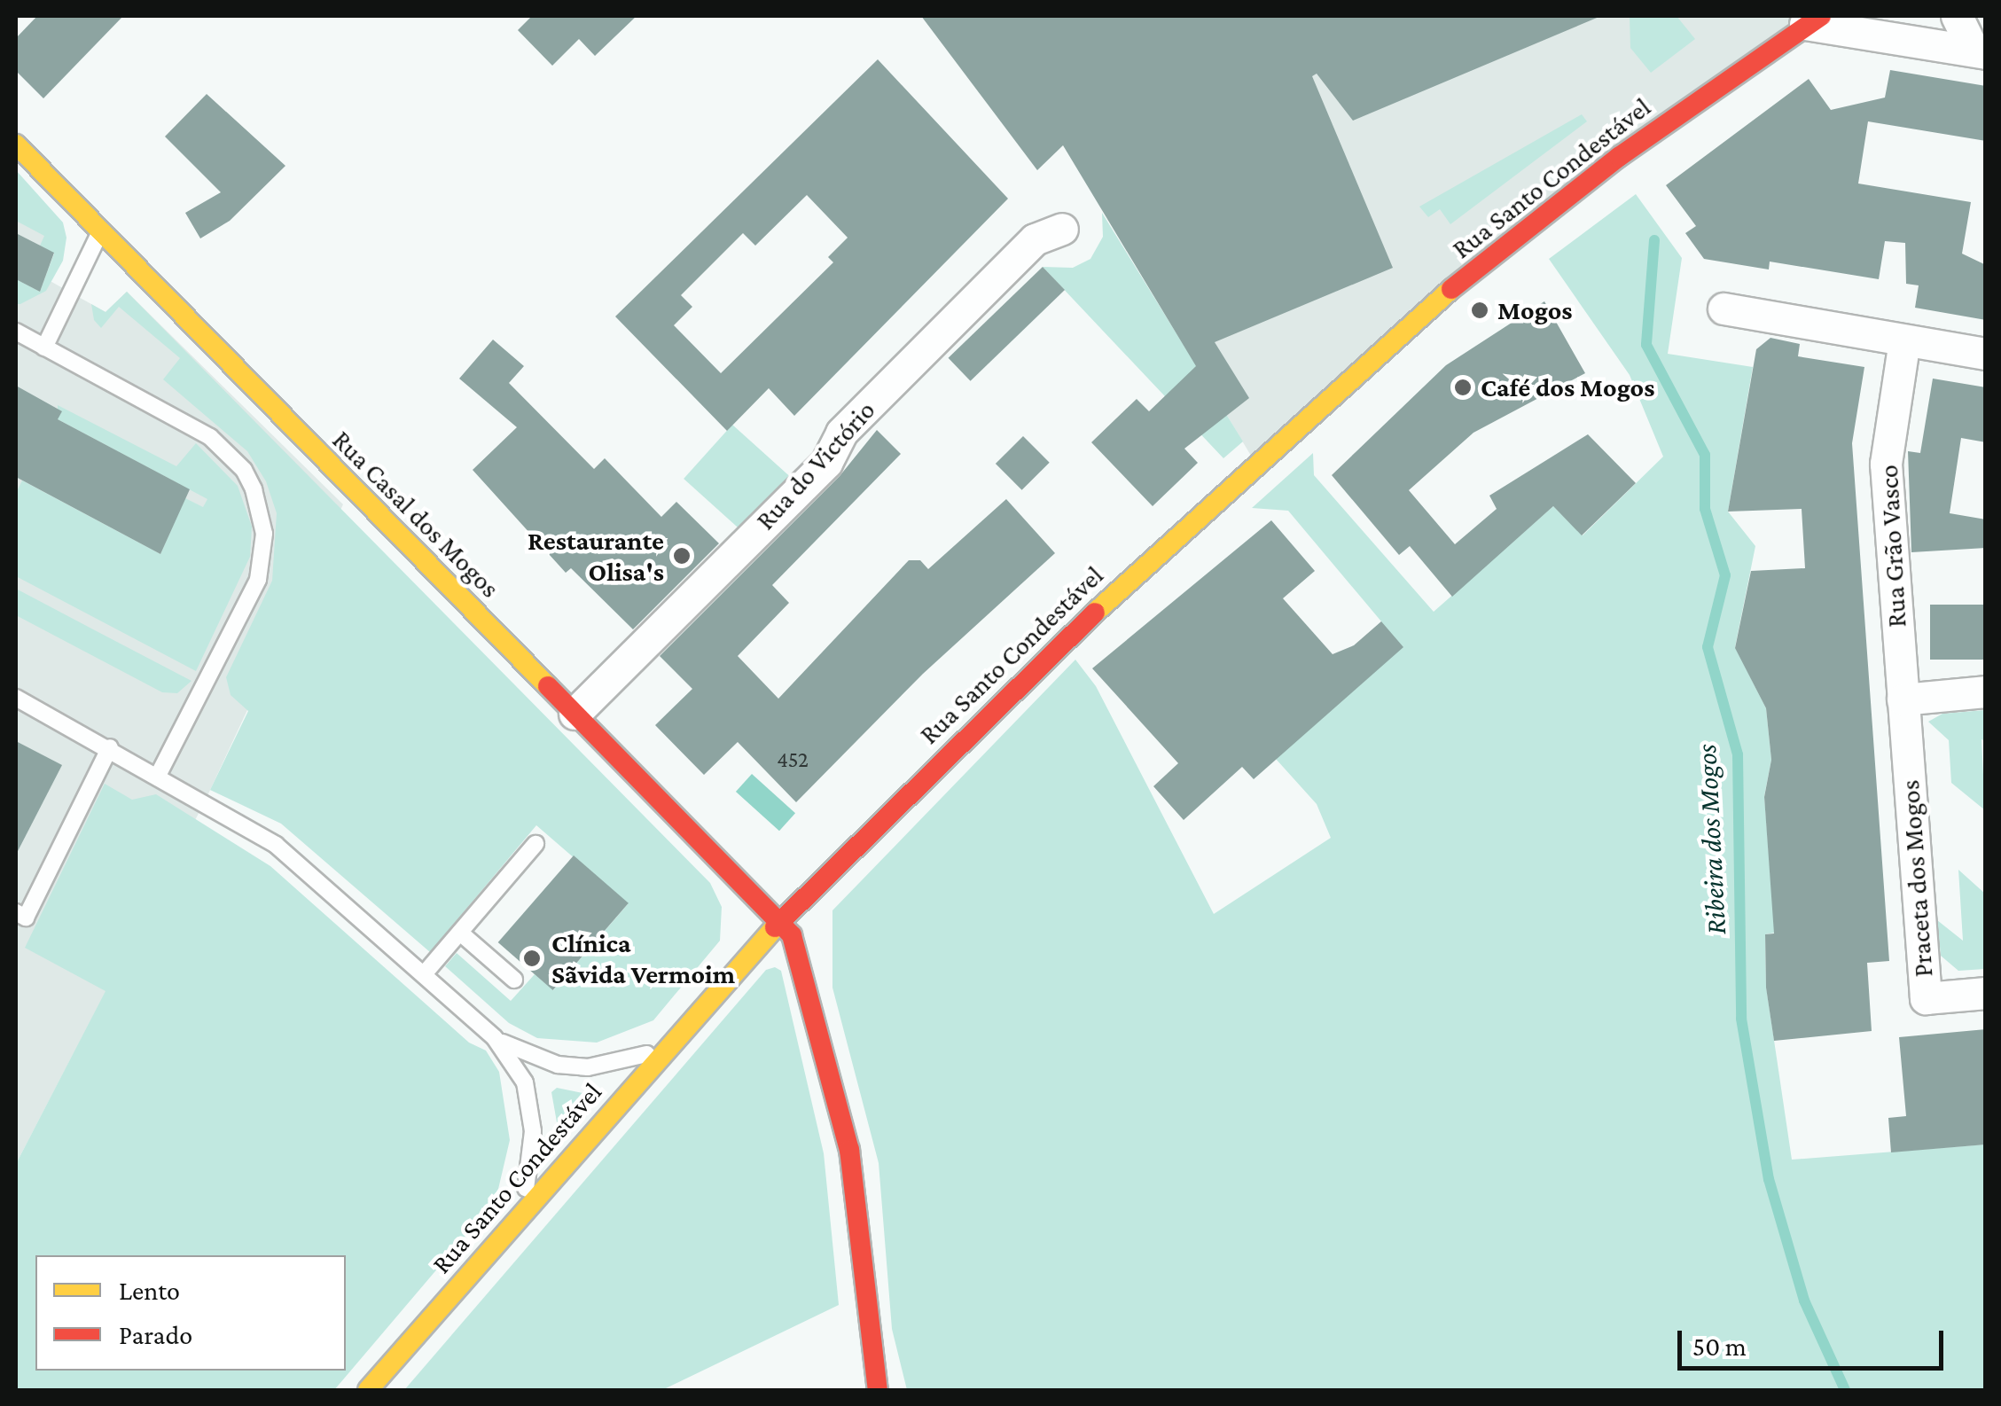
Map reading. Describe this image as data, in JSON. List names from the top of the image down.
{
  "streets": {
    "street": [
      "Rua Santo Condestável",
      "Rua do Victório",
      "Rua Casal dos Mogos",
      "Rua Grão Vasco",
      "Praceta dos Mogos"
    ]
  },
  "crossings": [
    ["Rua Santo Condestável", "Rua Casal dos Mogos"],
    ["Rua do Victório", "Rua Casal dos Mogos"],
    ["Rua Grão Vasco", "Praceta dos Mogos"]
  ],
  "water": ["Ribeira dos Mogos"],
  "places": [
    "Mogos",
    "Café dos Mogos",
    "Restaurante Olisa's",
    "Clínica Sãvida Vermoim"
  ],
  "house_numbers": ["452"],
  "legend": ["Lento", "Parado"],
  "scale_bar": "50 m"
}
